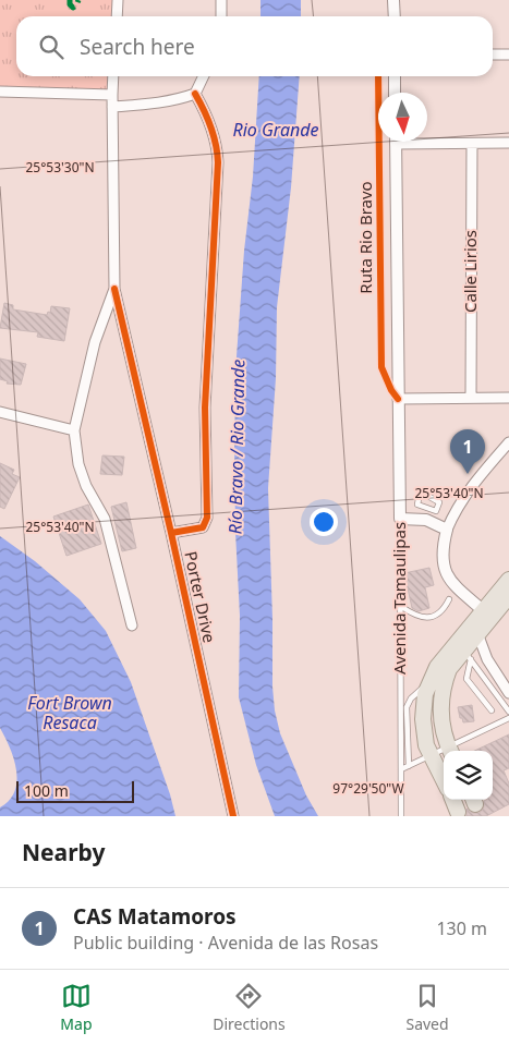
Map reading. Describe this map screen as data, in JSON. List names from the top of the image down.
{
  "streets": {
    "street": ["Calle Lirios", "Porter Drive", "Avenida Tamaulipas"],
    "cycle path": ["Ruta Rio Bravo"]
  },
  "water": ["Rio Grande", "Río Bravo / Rio Grande", "Fort Brown Resaca"],
  "scale_bar": "100 m",
  "north": "bottom",
  "page": {
    "search": "Search here",
    "pins": "1",
    "scale": "100 m",
    "heading": "Nearby",
    "list": [
      {
        "mark": "1",
        "name": "CAS Matamoros",
        "note": "Public building · Avenida de las Rosas",
        "value": "130 m"
      }
    ],
    "nav": ["Map", "Directions", "Saved"]
  },
  "coordinates": ["25°53'30\"N", "25°53'40\"N", "97°29'50\"W"]
}
